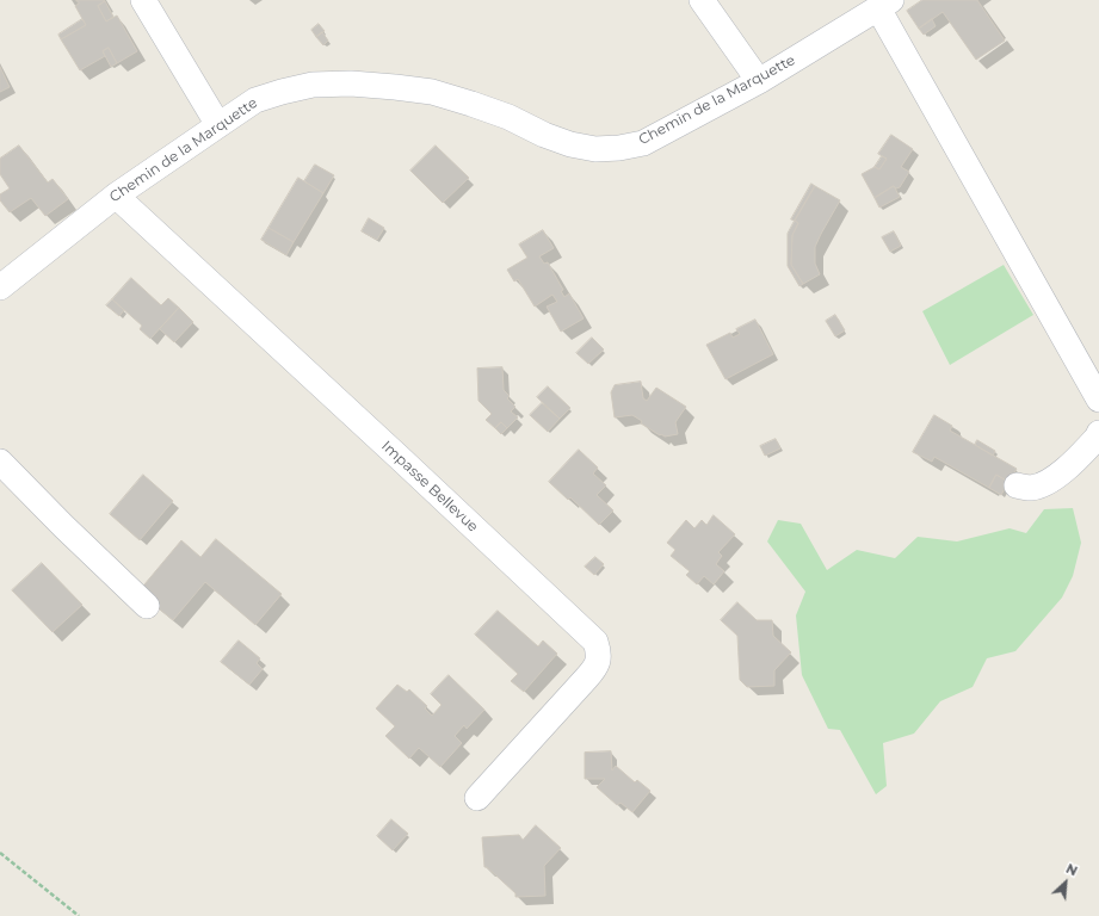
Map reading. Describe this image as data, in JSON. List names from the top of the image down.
{
  "streets": {
    "street": ["Chemin de la Marquette", "Impasse Bellevue"]
  },
  "crossings": [
    ["Chemin de la Marquette", "Impasse Bellevue"]
  ],
  "north": "top right"
}
